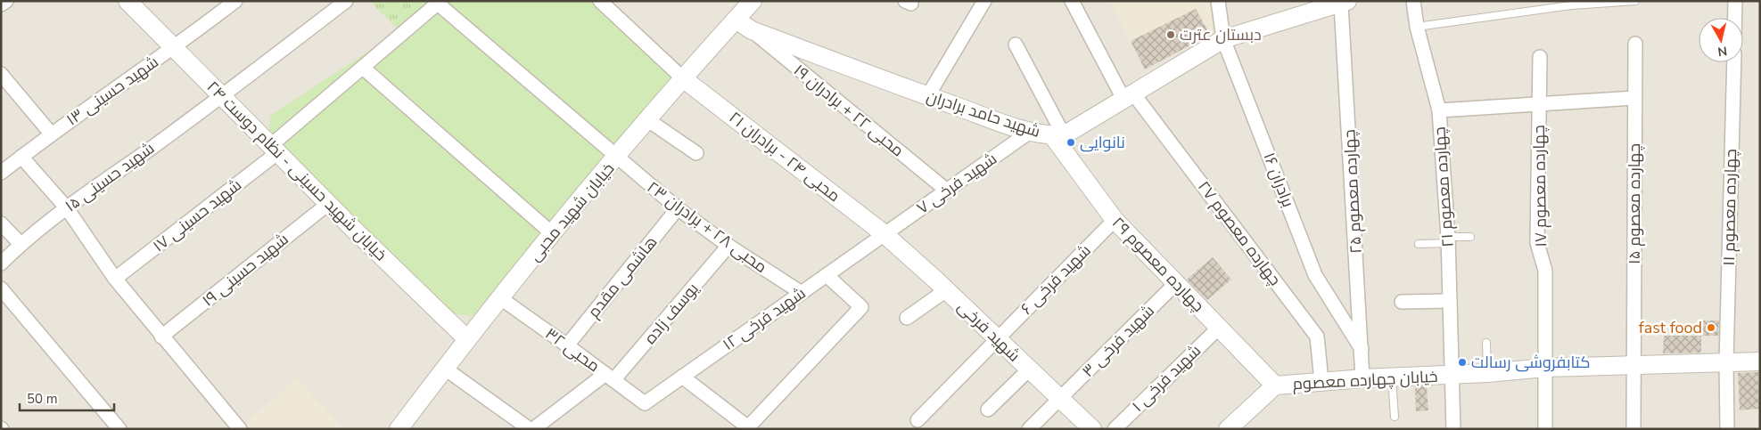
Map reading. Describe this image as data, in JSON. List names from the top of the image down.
{
  "streets": {
    "street": [
      "شهید حسینی ۱۳",
      "محبی ۲۲ + برادران ۱۹",
      "شهید حامد برادران",
      "محبی ۲۴ - برادران ۲۱",
      "خیابان شهید حسینی - نظام دوست ۲۴",
      "شهید حسینی ۱۵",
      "برادران ۱۶",
      "شهید فرخی ۷",
      "چهارده معصوم ۱۷",
      "چهارده معصوم ۲۱",
      "چهارده معصوم ۲۵",
      "چهارده معصوم ۱۵",
      "چهارده معصوم ۱۱",
      "خیابان شهید محبی",
      "شهید حسینی ۱۷",
      "محبی ۲۸ + برادران ۲۳",
      "چهارده معصوم ۲۷",
      "چهارده معصوم ۲۹",
      "شهید حسینی ۱۹",
      "هاشمی مقدم",
      "شهید فرخی ۶",
      "یوسف زاده",
      "شهید فرخی ۱۲",
      "شهید فرخی",
      "شهید فرخی ۳",
      "محبی ۳۲",
      "شهید فرخی ۱",
      "خیابان چهارده معصوم"
    ]
  },
  "crossings": [
    ["شهید حسینی ۱۳", "خیابان شهید حسینی - نظام دوست ۲۴"],
    ["محبی ۲۲ + برادران ۱۹", "شهید حامد برادران"],
    ["محبی ۲۲ + برادران ۱۹", "شهید فرخی ۷"],
    ["شهید حامد برادران", "شهید فرخی ۷"],
    ["شهید حامد برادران", "خیابان شهید محبی"],
    ["شهید حامد برادران", "چهارده معصوم ۲۹"],
    ["محبی ۲۴ - برادران ۲۱", "شهید فرخی ۷"],
    ["محبی ۲۴ - برادران ۲۱", "خیابان شهید محبی"],
    ["محبی ۲۴ - برادران ۲۱", "شهید فرخی ۱۲"],
    ["محبی ۲۴ - برادران ۲۱", "شهید فرخی"],
    ["خیابان شهید حسینی - نظام دوست ۲۴", "شهید حسینی ۱۵"],
    ["خیابان شهید حسینی - نظام دوست ۲۴", "خیابان شهید محبی"],
    ["خیابان شهید حسینی - نظام دوست ۲۴", "شهید حسینی ۱۷"],
    ["خیابان شهید حسینی - نظام دوست ۲۴", "شهید حسینی ۱۹"],
    ["برادران ۱۶", "چهارده معصوم ۲۵"],
    ["شهید فرخی ۷", "شهید فرخی ۱۲"],
    ["شهید فرخی ۷", "شهید فرخی"],
    ["چهارده معصوم ۱۷", "خیابان چهارده معصوم"],
    ["چهارده معصوم ۲۱", "خیابان چهارده معصوم"],
    ["چهارده معصوم ۲۵", "خیابان چهارده معصوم"],
    ["چهارده معصوم ۱۵", "خیابان چهارده معصوم"],
    ["چهارده معصوم ۱۱", "خیابان چهارده معصوم"],
    ["خیابان شهید محبی", "محبی ۲۸ + برادران ۲۳"],
    ["خیابان شهید محبی", "محبی ۳۲"],
    ["شهید حسینی ۱۷", "محبی ۲۸ + برادران ۲۳"],
    ["محبی ۲۸ + برادران ۲۳", "هاشمی مقدم"],
    ["محبی ۲۸ + برادران ۲۳", "یوسف زاده"],
    ["محبی ۲۸ + برادران ۲۳", "شهید فرخی ۱۲"],
    ["چهارده معصوم ۲۷", "خیابان چهارده معصوم"],
    ["چهارده معصوم ۲۹", "شهید فرخی ۶"],
    ["چهارده معصوم ۲۹", "شهید فرخی ۳"],
    ["چهارده معصوم ۲۹", "شهید فرخی ۱"],
    ["چهارده معصوم ۲۹", "خیابان چهارده معصوم"],
    ["هاشمی مقدم", "محبی ۳۲"],
    ["شهید فرخی ۶", "شهید فرخی"],
    ["یوسف زاده", "محبی ۳۲"],
    ["شهید فرخی ۱۲", "شهید فرخی"],
    ["شهید فرخی ۱۲", "محبی ۳۲"],
    ["شهید فرخی", "شهید فرخی ۳"]
  ],
  "places": [
    "دبستان عترت",
    "نانوایی",
    "fast food",
    "کتابفروشی رسالت"
  ],
  "scale_bar": "50 m",
  "north": "bottom"
}
